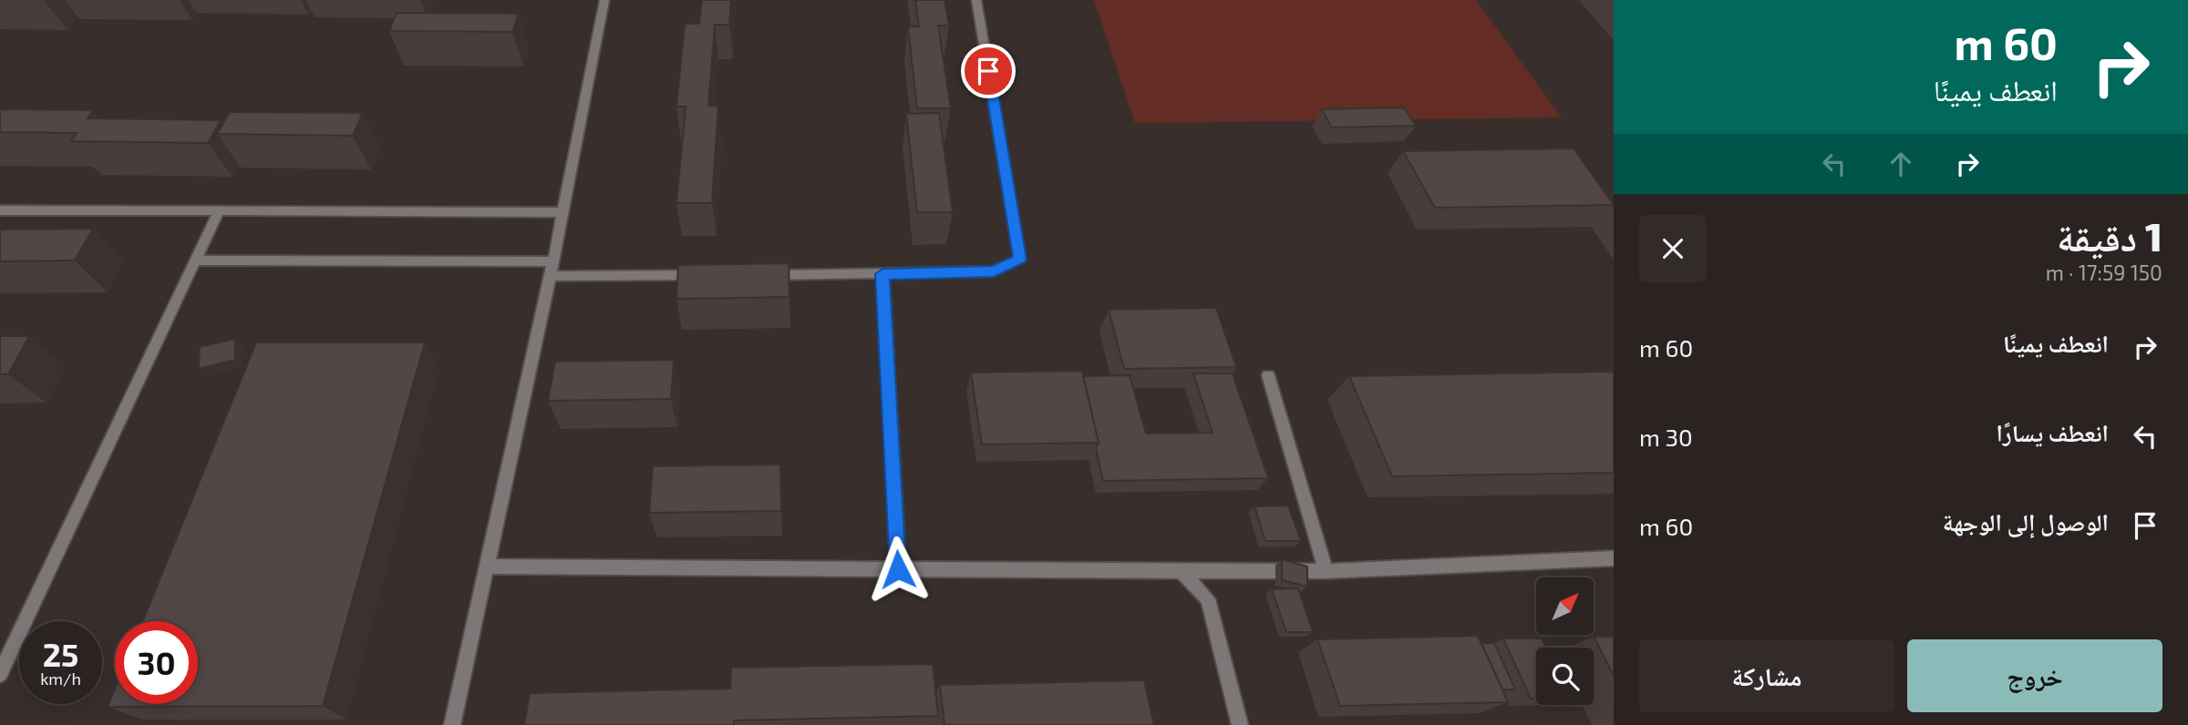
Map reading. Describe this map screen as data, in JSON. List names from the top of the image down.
{
  "north": "top right",
  "page": {
    "turn": ["60 m", "انعطف يمينًا"],
    "heading": ["1 دقيقة", "150 m · 17:59"],
    "list": [
      {
        "name": "انعطف يمينًا",
        "value": "60 m"
      },
      {
        "name": "انعطف يسارًا",
        "value": "30 m"
      },
      {
        "name": "الوصول إلى الوجهة",
        "value": "60 m"
      }
    ],
    "speed": "25 km/h",
    "limit": "30",
    "buttons": ["خروج", "مشاركة"]
  }
}
